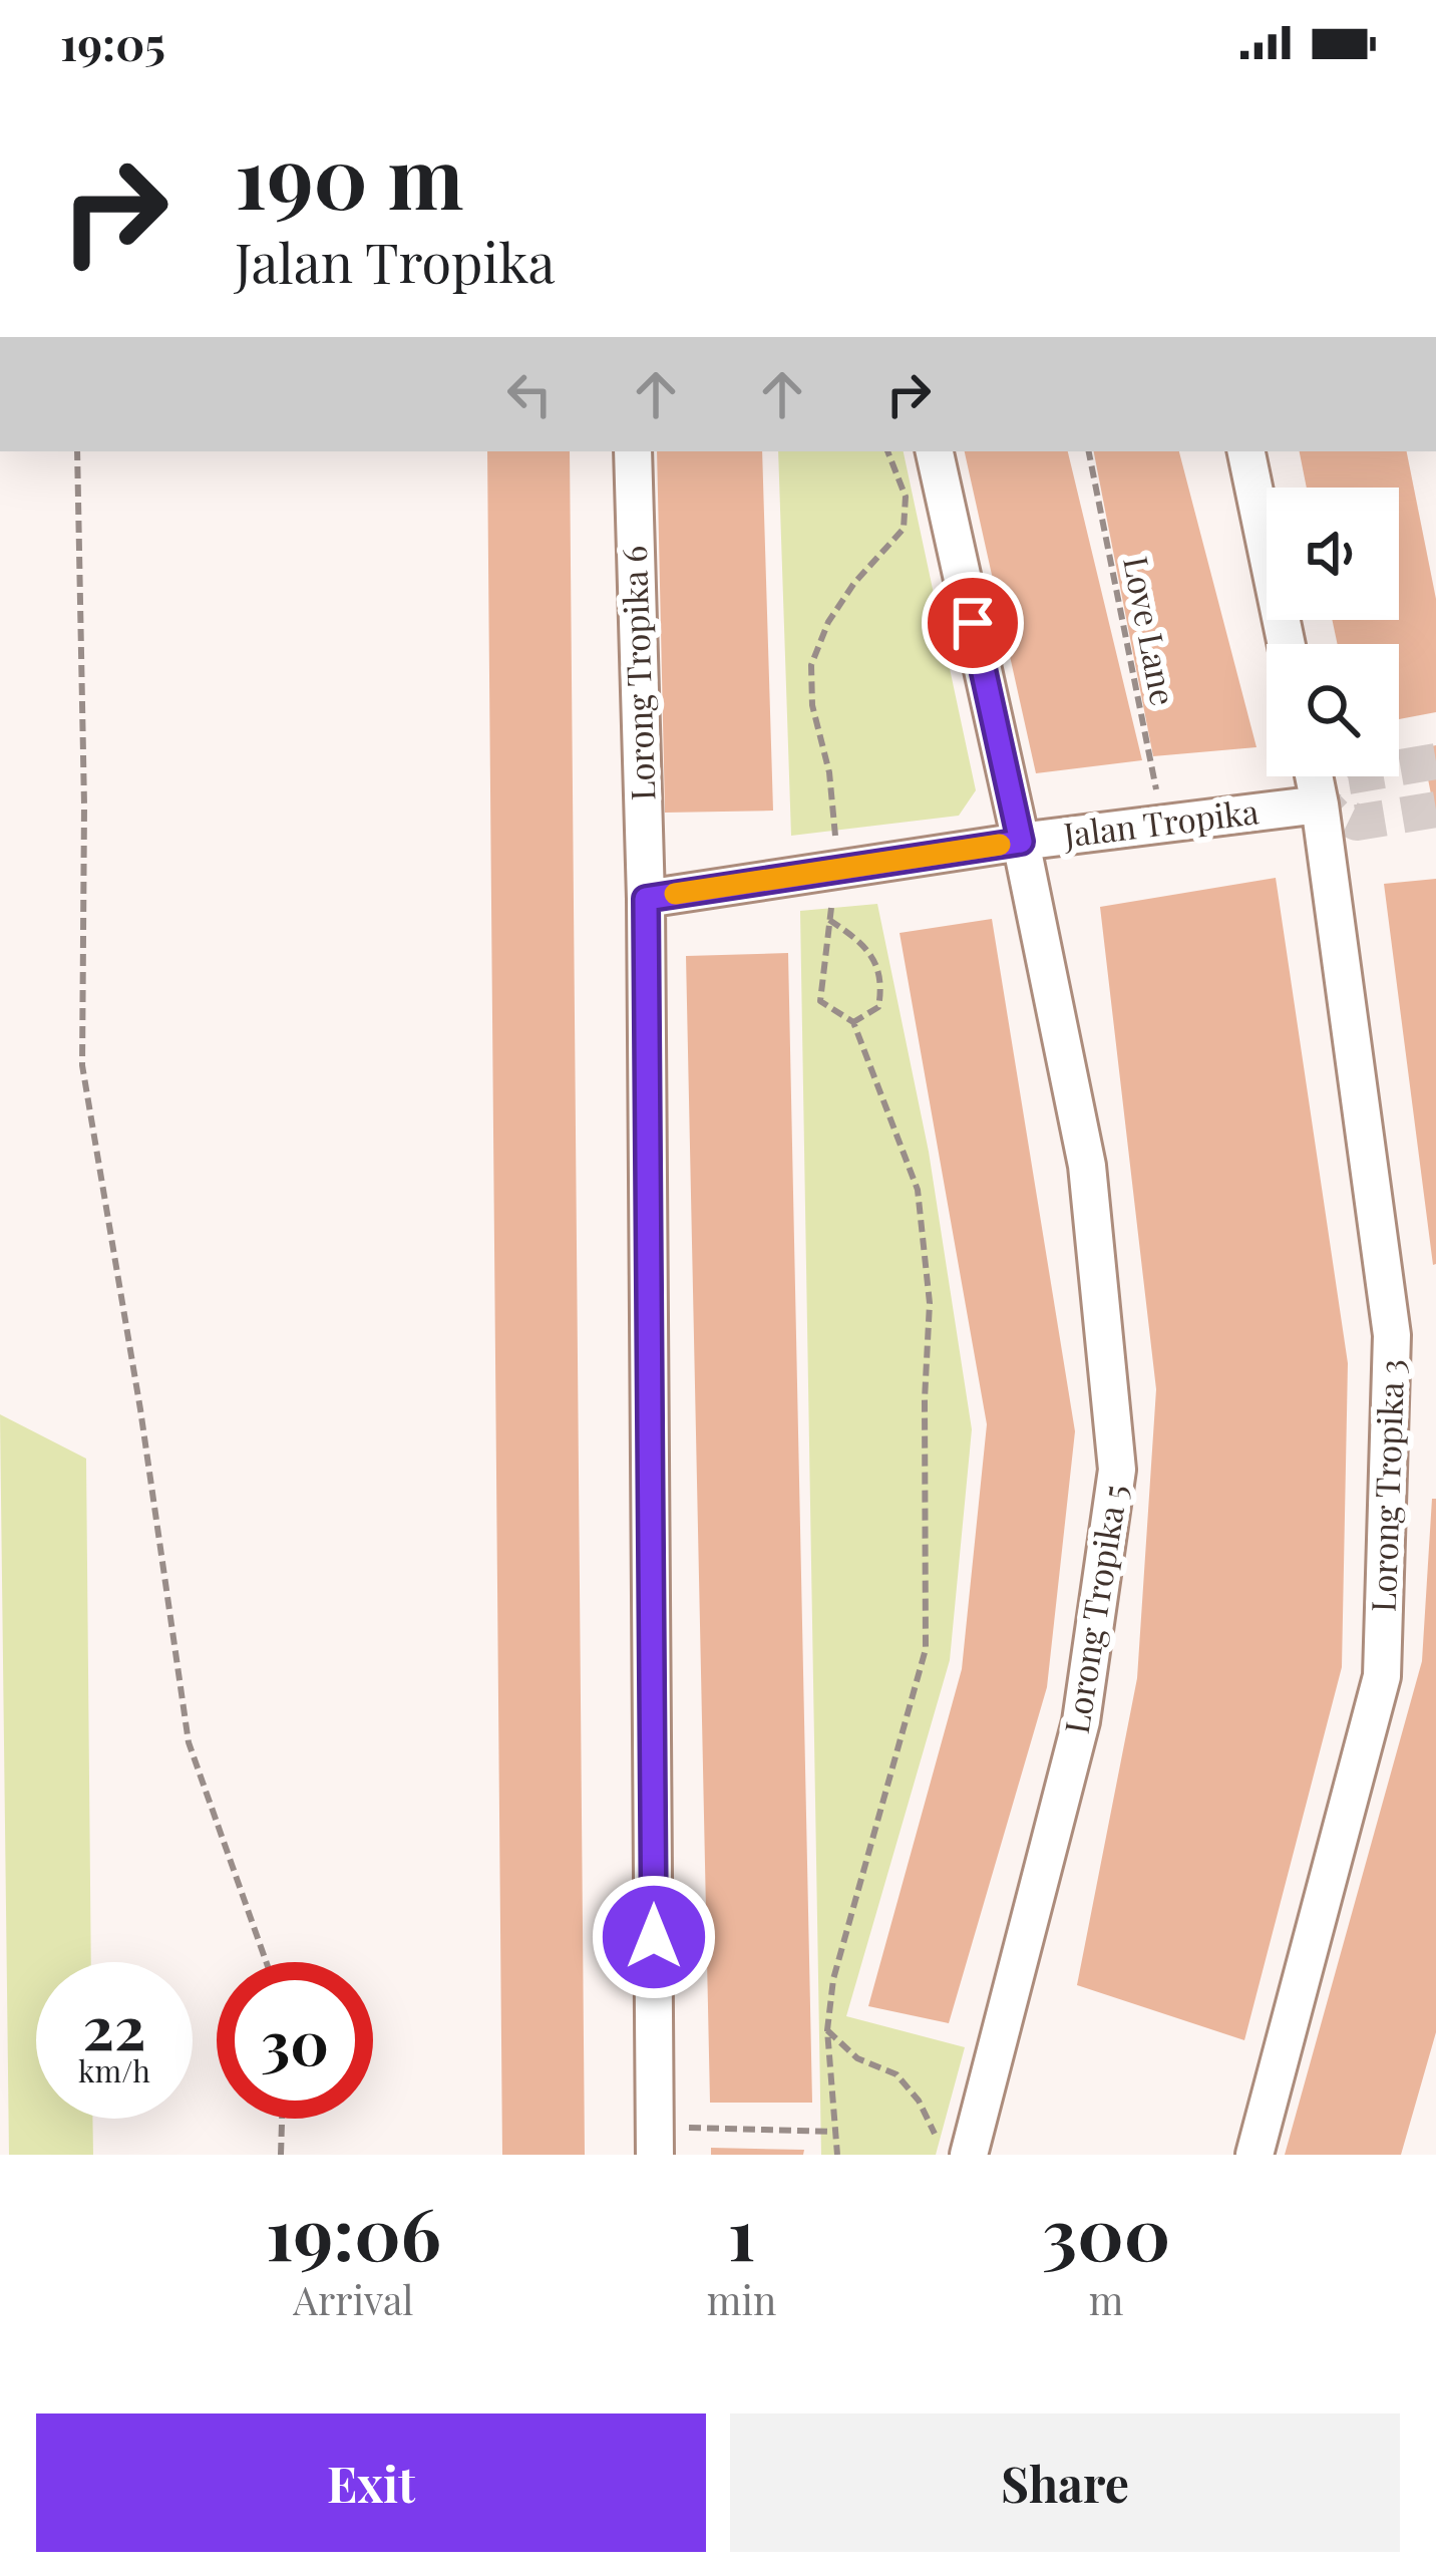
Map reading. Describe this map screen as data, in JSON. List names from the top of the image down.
{
  "streets": {
    "street": [
      "Lorong Tropika 6",
      "Jalan Tropika",
      "Lorong Tropika 3",
      "Lorong Tropika 5"
    ],
    "path": ["Love Lane"]
  },
  "crossings": [
    ["Love Lane", "Jalan Tropika"],
    ["Lorong Tropika 6", "Jalan Tropika"],
    ["Jalan Tropika", "Lorong Tropika 3"],
    ["Jalan Tropika", "Lorong Tropika 5"]
  ],
  "page": {
    "status": "19:05",
    "turn": ["190 m", "Jalan Tropika"],
    "speed": "22 km/h",
    "limit": "30",
    "eta": [
      "19:06",
      "Arrival",
      "1",
      "min",
      "300",
      "m"
    ],
    "buttons": ["Exit", "Share"]
  }
}
